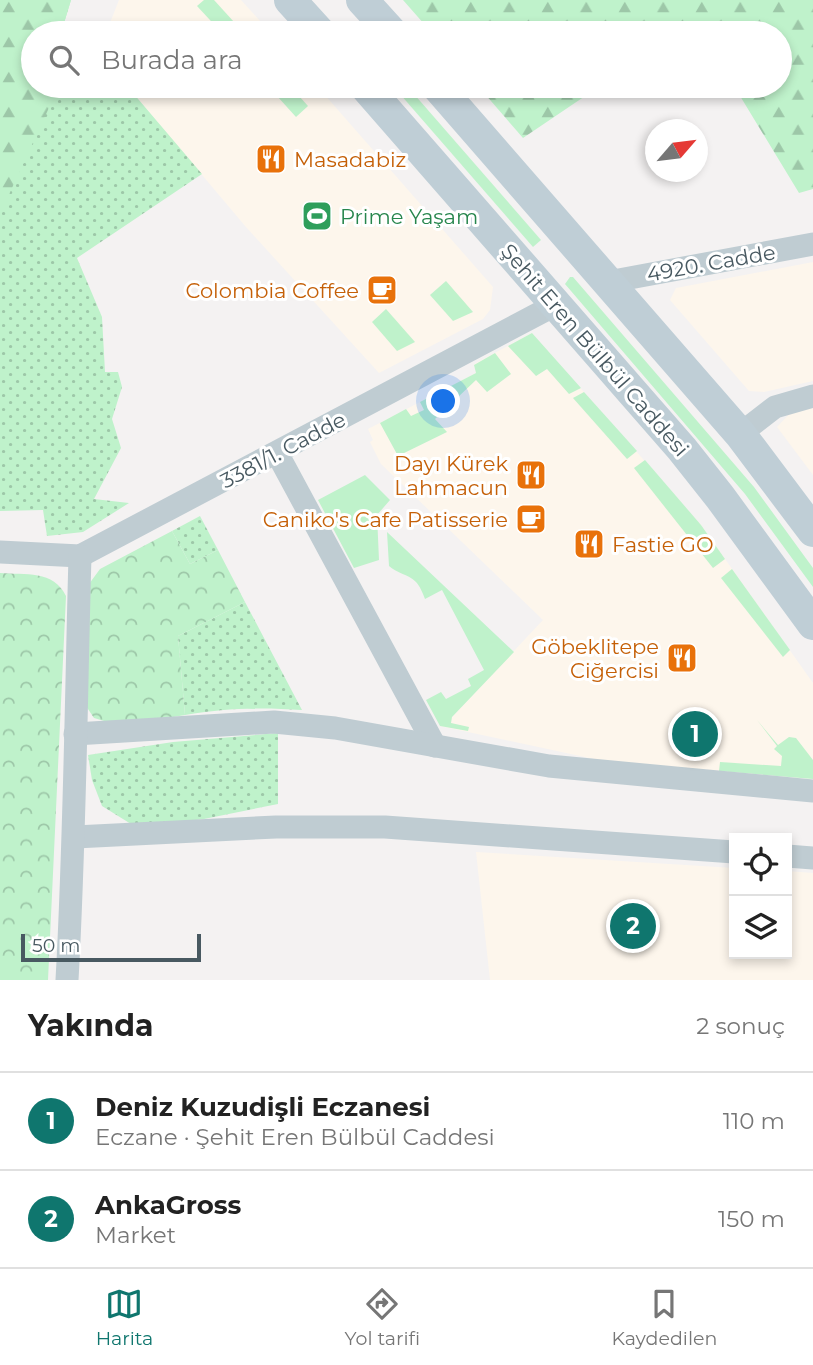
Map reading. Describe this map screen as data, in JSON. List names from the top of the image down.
{
  "streets": {
    "main road": ["Şehit Eren Bülbül Caddesi"],
    "street": ["4920. Cadde", "3381/1. Cadde"]
  },
  "crossings": [
    ["Şehit Eren Bülbül Caddesi", "3381/1. Cadde"]
  ],
  "places": {
    "restaurant": [
      "Masadabiz",
      "Dayı Kürek Lahmacun",
      "Fastie GO",
      "Göbeklitepe Ciğercisi"
    ],
    "sports": ["Prime Yaşam"],
    "cafe": ["Colombia Coffee", "Caniko's Cafe Patisserie"]
  },
  "scale_bar": "50 m",
  "north": "top right",
  "page": {
    "search": "Burada ara",
    "pins": ["1", "2"],
    "scale": "50 m",
    "heading": ["Yakında", "2 sonuç"],
    "list": [
      {
        "mark": "1",
        "name": "Deniz Kuzudişli Eczanesi",
        "note": "Eczane · Şehit Eren Bülbül Caddesi",
        "value": "110 m"
      },
      {
        "mark": "2",
        "name": "AnkaGross",
        "note": "Market",
        "value": "150 m"
      }
    ],
    "nav": ["Harita", "Yol tarifi", "Kaydedilen"]
  }
}
